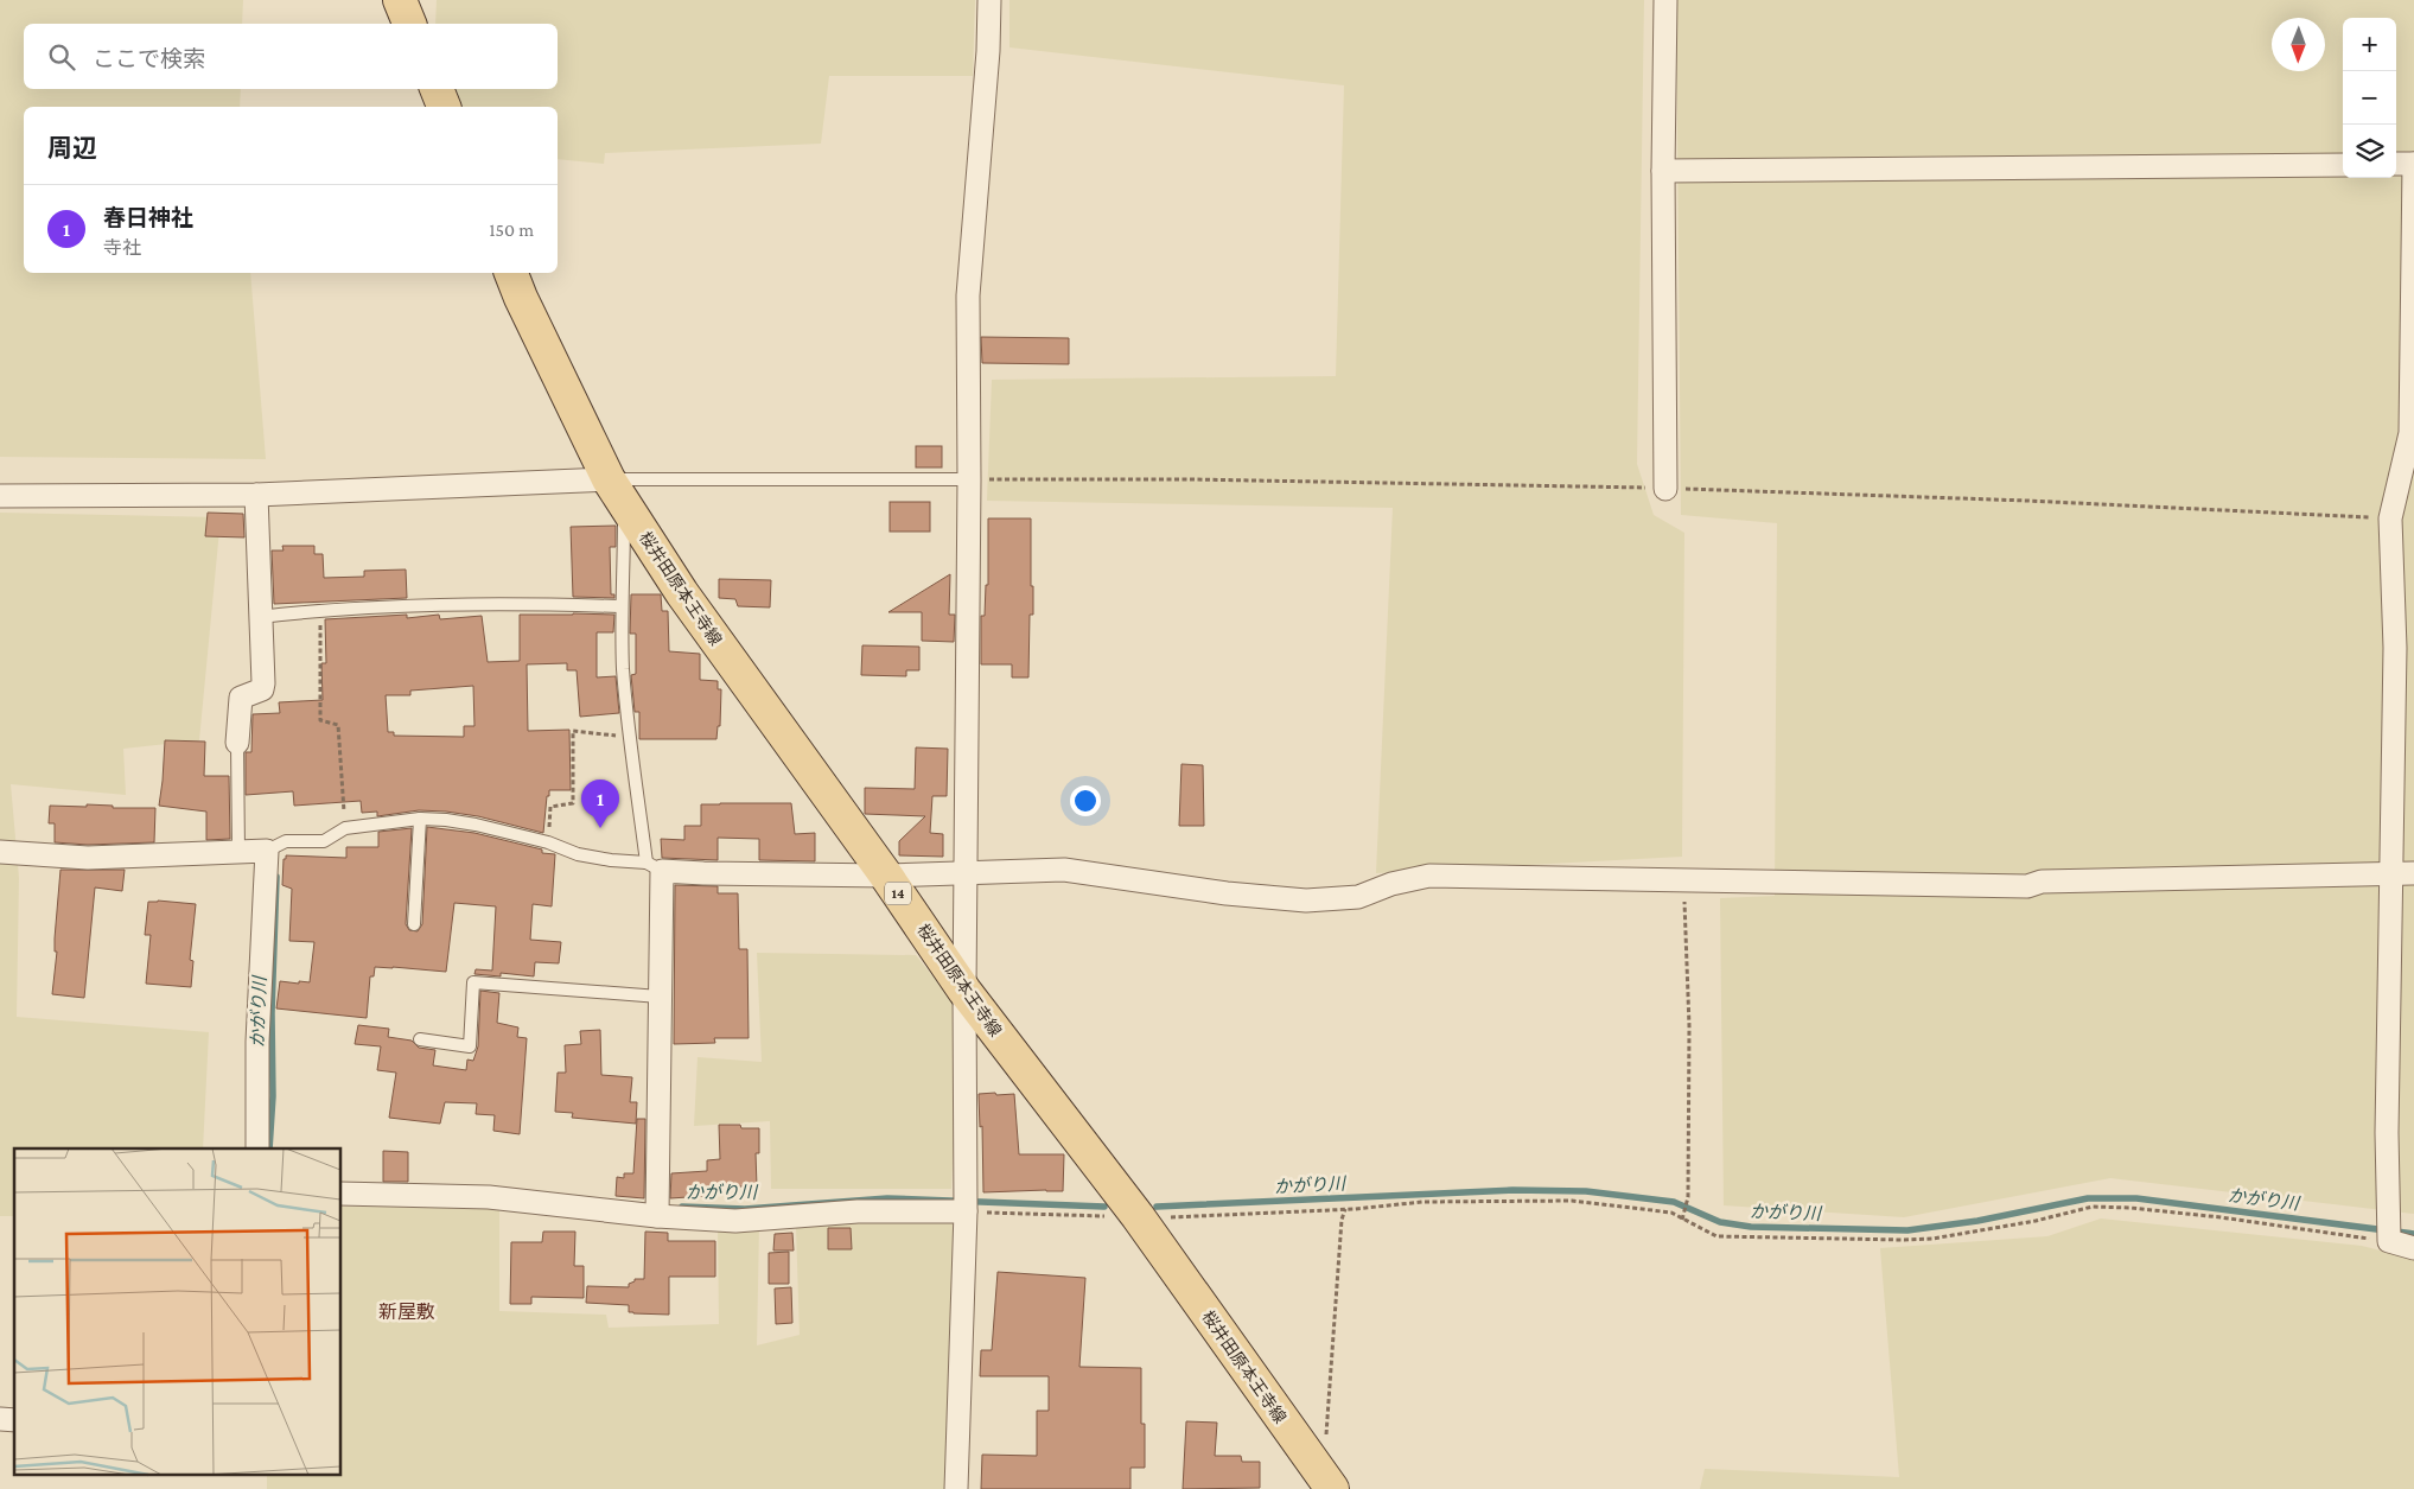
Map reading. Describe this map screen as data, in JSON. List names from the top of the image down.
{
  "streets": {
    "main road": ["桜井田原本王寺線", "14"]
  },
  "districts": ["新屋敷"],
  "water": ["かがり川"],
  "north": "bottom",
  "page": {
    "map_buttons": ["+", "−"],
    "search": "ここで検索",
    "heading": "周辺",
    "list": [
      {
        "mark": "1",
        "name": "春日神社",
        "note": "寺社",
        "value": "150 m"
      }
    ],
    "pins": "1"
  }
}
